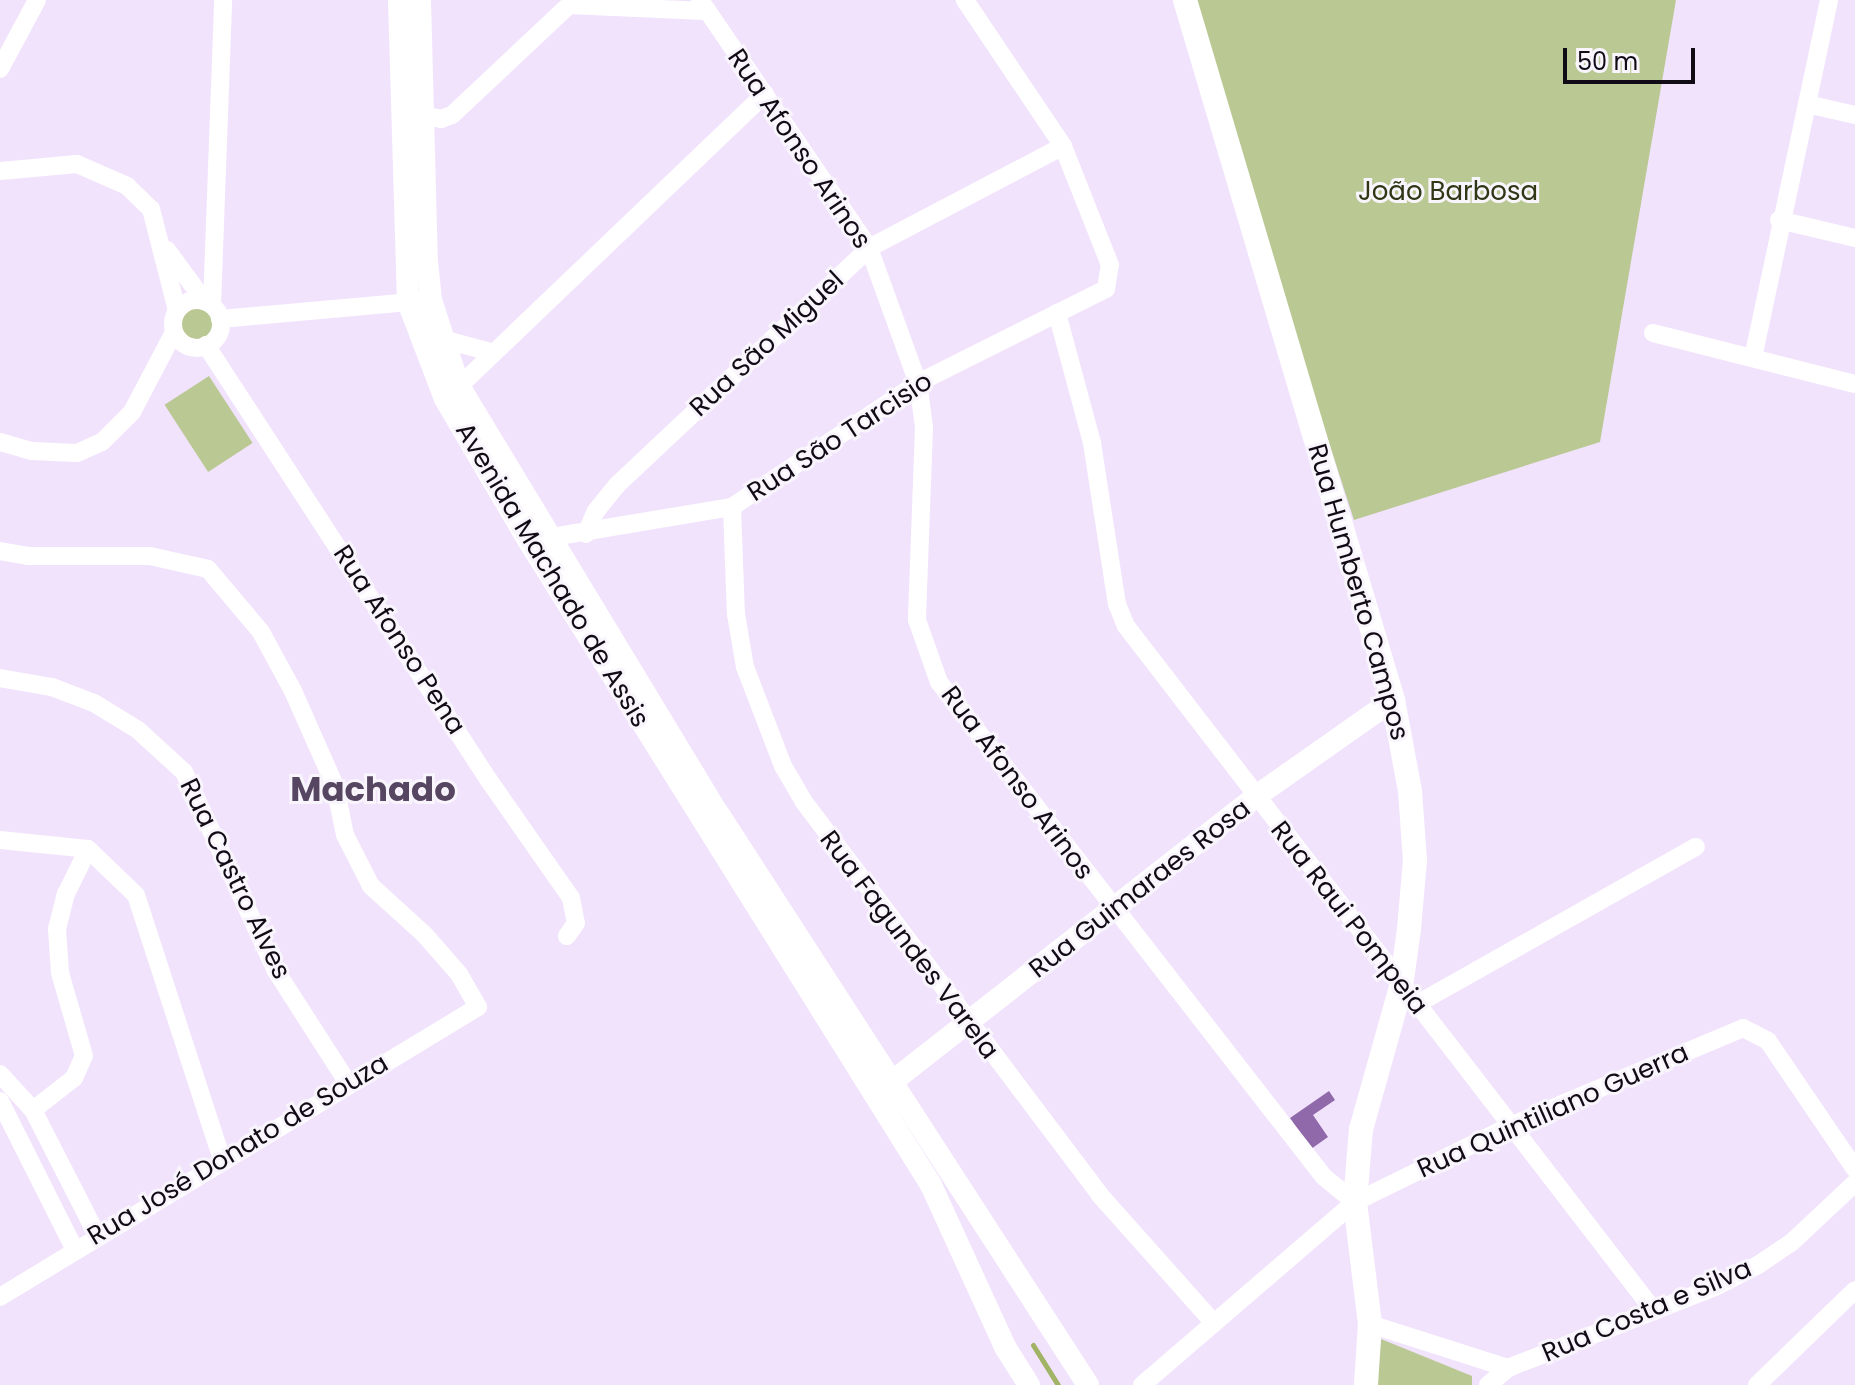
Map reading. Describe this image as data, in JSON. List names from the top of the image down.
{
  "streets": {
    "main road": ["Rua Humberto Campos"],
    "street": [
      "Rua Afonso Arinos",
      "Rua São Miguel",
      "Rua São Tarcisio",
      "Avenida Machado de Assis",
      "Rua Afonso Pena",
      "Rua Castro Alves",
      "Rua Guimaraes Rosa",
      "Rua Raui Pompeia",
      "Rua Fagundes Varela",
      "Rua Quintiliano Guerra",
      "Rua José Donato de Souza",
      "Rua Costa e Silva"
    ]
  },
  "crossings": [
    ["Rua Afonso Arinos", "Rua São Miguel"],
    ["Rua Afonso Arinos", "Rua São Tarcisio"],
    ["Rua Afonso Arinos", "Rua Humberto Campos"],
    ["Rua Afonso Arinos", "Rua Guimaraes Rosa"],
    ["Rua Afonso Arinos", "Rua Quintiliano Guerra"],
    ["Rua São Miguel", "Rua São Tarcisio"],
    ["Rua São Tarcisio", "Avenida Machado de Assis"],
    ["Rua São Tarcisio", "Rua Raui Pompeia"],
    ["Rua São Tarcisio", "Rua Fagundes Varela"],
    ["Avenida Machado de Assis", "Rua Guimaraes Rosa"],
    ["Rua Humberto Campos", "Rua Guimaraes Rosa"],
    ["Rua Humberto Campos", "Rua Raui Pompeia"],
    ["Rua Humberto Campos", "Rua Quintiliano Guerra"],
    ["Rua Humberto Campos", "Rua Costa e Silva"],
    ["Rua Castro Alves", "Rua José Donato de Souza"],
    ["Rua Guimaraes Rosa", "Rua Raui Pompeia"],
    ["Rua Guimaraes Rosa", "Rua Fagundes Varela"],
    ["Rua Raui Pompeia", "Rua Quintiliano Guerra"],
    ["Rua Raui Pompeia", "Rua Costa e Silva"]
  ],
  "districts": ["Machado"],
  "parks": ["João Barbosa"],
  "scale_bar": "50 m"
}
